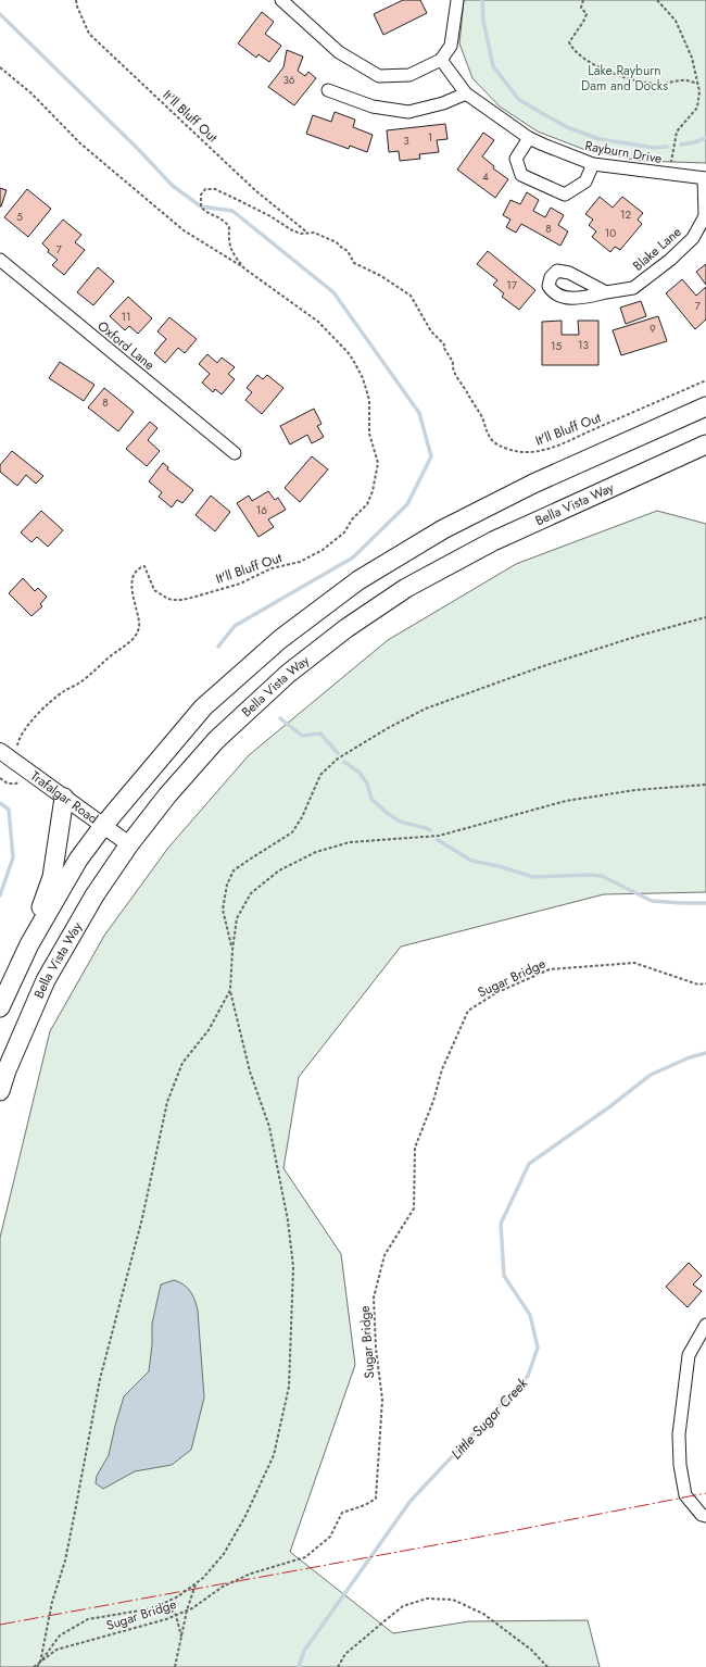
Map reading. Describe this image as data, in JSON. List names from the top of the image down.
{
  "streets": {
    "main road": ["Bella Vista Way"],
    "street": [
      "Rayburn Drive",
      "Blake Lane",
      "Oxford Lane",
      "Trafalgar Road"
    ],
    "path": ["It'll Bluff Out", "Sugar Bridge"]
  },
  "crossings": [
    ["It'll Bluff Out", "Trafalgar Road"],
    ["Rayburn Drive", "Blake Lane"],
    ["Bella Vista Way", "Trafalgar Road"]
  ],
  "water": ["Little Sugar Creek"],
  "parks": ["Lake Rayburn Dam and Docks"],
  "house_numbers": [
    "36",
    "1",
    "3",
    "4",
    "12",
    "5",
    "8",
    "10",
    "7",
    "17",
    "7",
    "11",
    "9",
    "13",
    "15",
    "8",
    "16"
  ]
}
